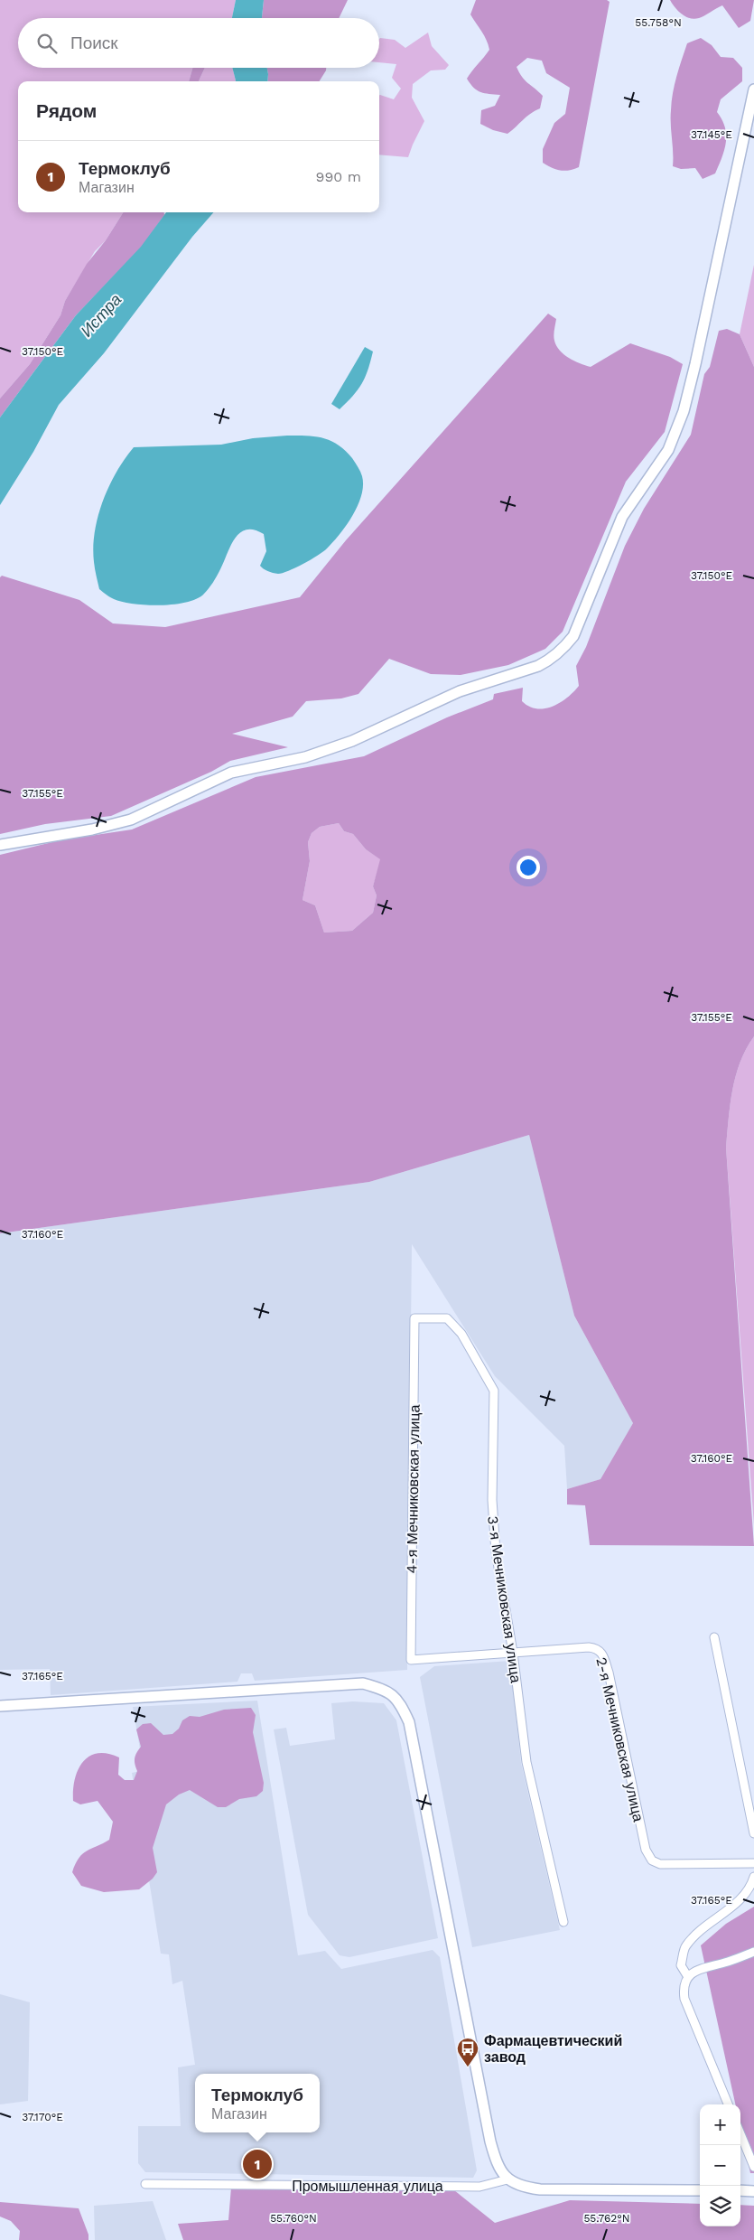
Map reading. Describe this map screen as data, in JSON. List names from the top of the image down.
{
  "streets": {
    "street": [
      "4-я Мечниковская улица",
      "3-я Мечниковская улица",
      "2-я Мечниковская улица",
      "Промышленная улица"
    ]
  },
  "crossings": [
    ["4-я Мечниковская улица", "3-я Мечниковская улица"],
    ["4-я Мечниковская улица", "2-я Мечниковская улица"],
    ["3-я Мечниковская улица", "2-я Мечниковская улица"]
  ],
  "water": ["Истра"],
  "places": {
    "bus stop": ["Фармацевтический завод"]
  },
  "page": {
    "search": "Поиск",
    "heading": "Рядом",
    "list": [
      {
        "mark": "1",
        "name": "Термоклуб",
        "note": "Магазин",
        "value": "990 m"
      }
    ],
    "popup": ["Термоклуб", "Магазин"],
    "map_buttons": ["+", "−"],
    "pins": "1"
  },
  "coordinates": [
    "55.758°N",
    "37.145°E",
    "37.150°E",
    "37.155°E",
    "37.160°E",
    "37.165°E",
    "37.170°E",
    "55.760°N",
    "55.762°N"
  ]
}
